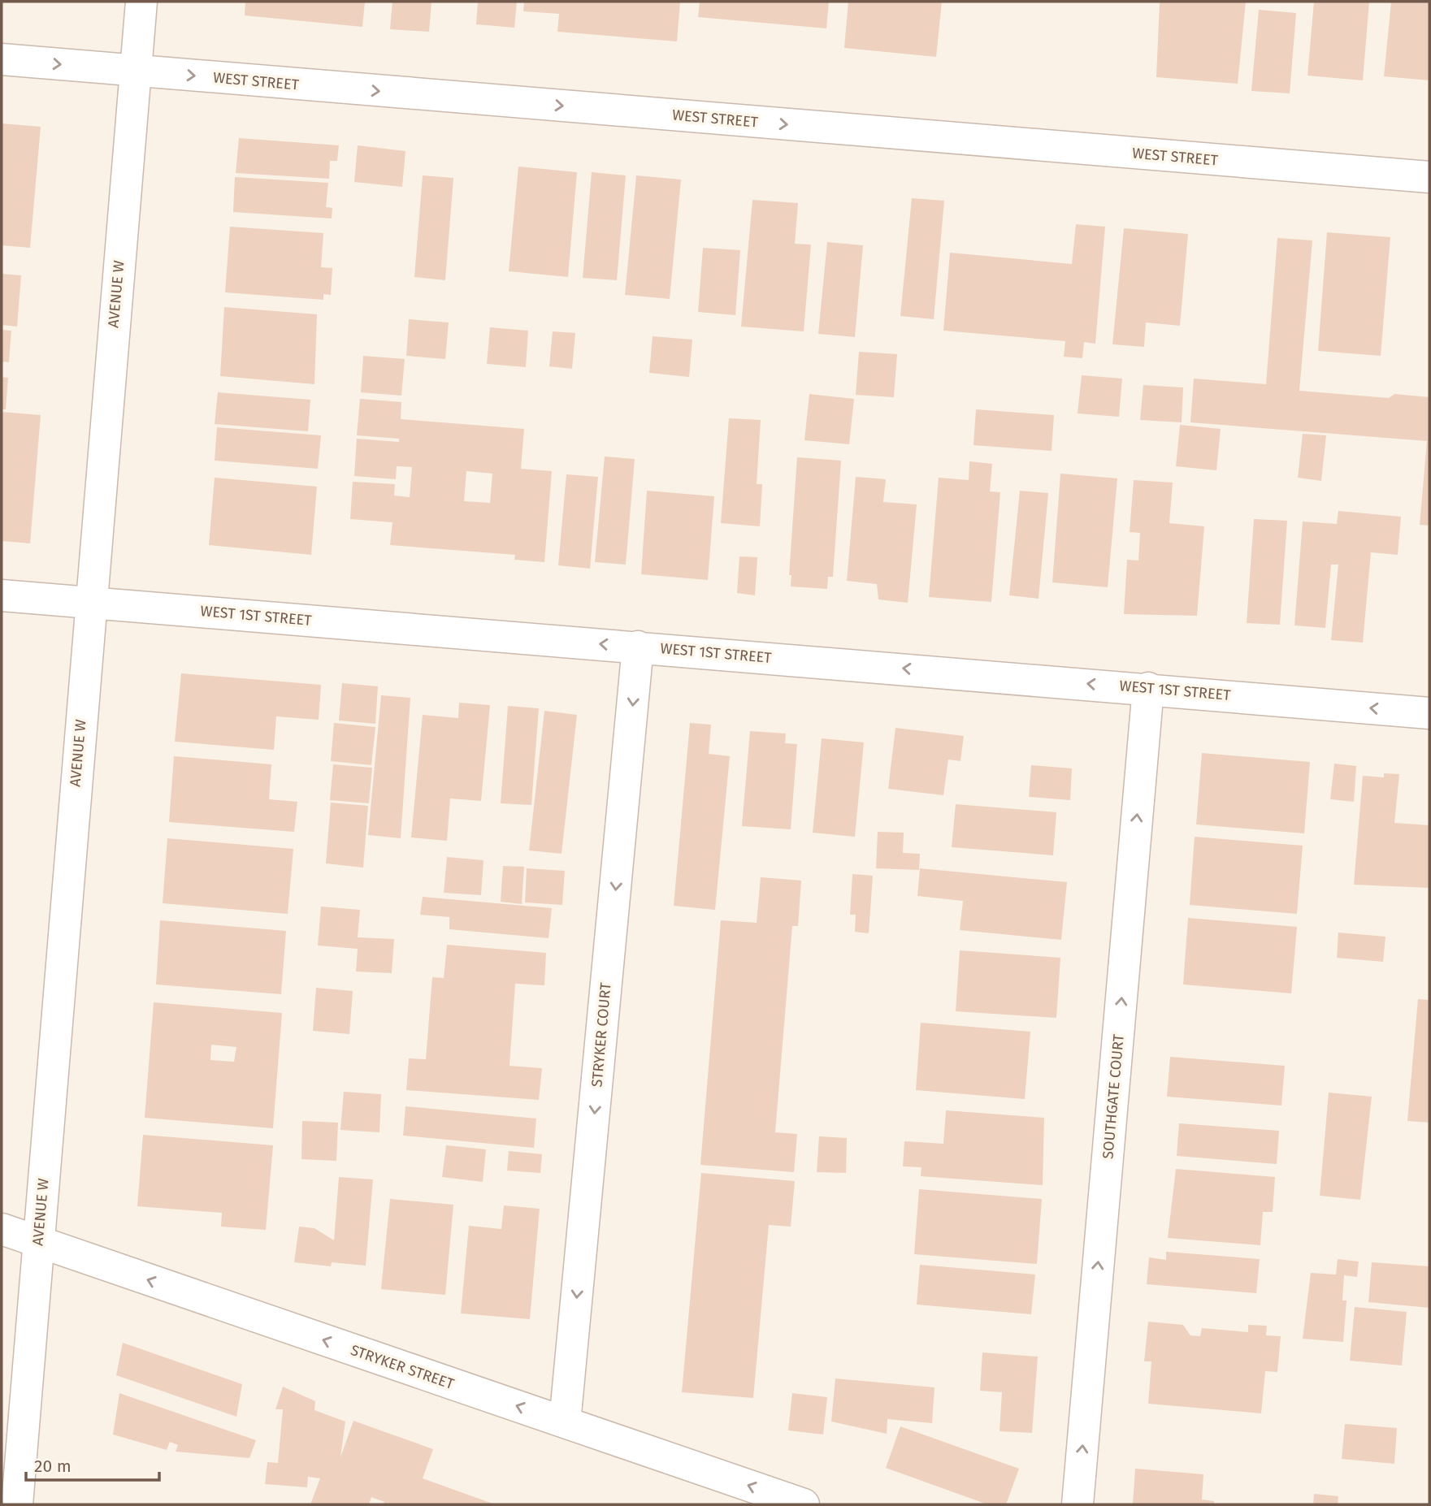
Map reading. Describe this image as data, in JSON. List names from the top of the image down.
{
  "streets": {
    "street": [
      "WEST STREET",
      "AVENUE W",
      "WEST 1ST STREET",
      "STRYKER COURT",
      "SOUTHGATE COURT",
      "STRYKER STREET"
    ]
  },
  "crossings": [
    ["WEST STREET", "AVENUE W"],
    ["AVENUE W", "WEST 1ST STREET"],
    ["AVENUE W", "STRYKER STREET"],
    ["WEST 1ST STREET", "STRYKER COURT"],
    ["WEST 1ST STREET", "SOUTHGATE COURT"],
    ["STRYKER COURT", "STRYKER STREET"]
  ],
  "one_way": [
    "WEST STREET",
    "WEST 1ST STREET",
    "STRYKER COURT",
    "SOUTHGATE COURT",
    "STRYKER STREET"
  ],
  "scale_bar": "20 m"
}
